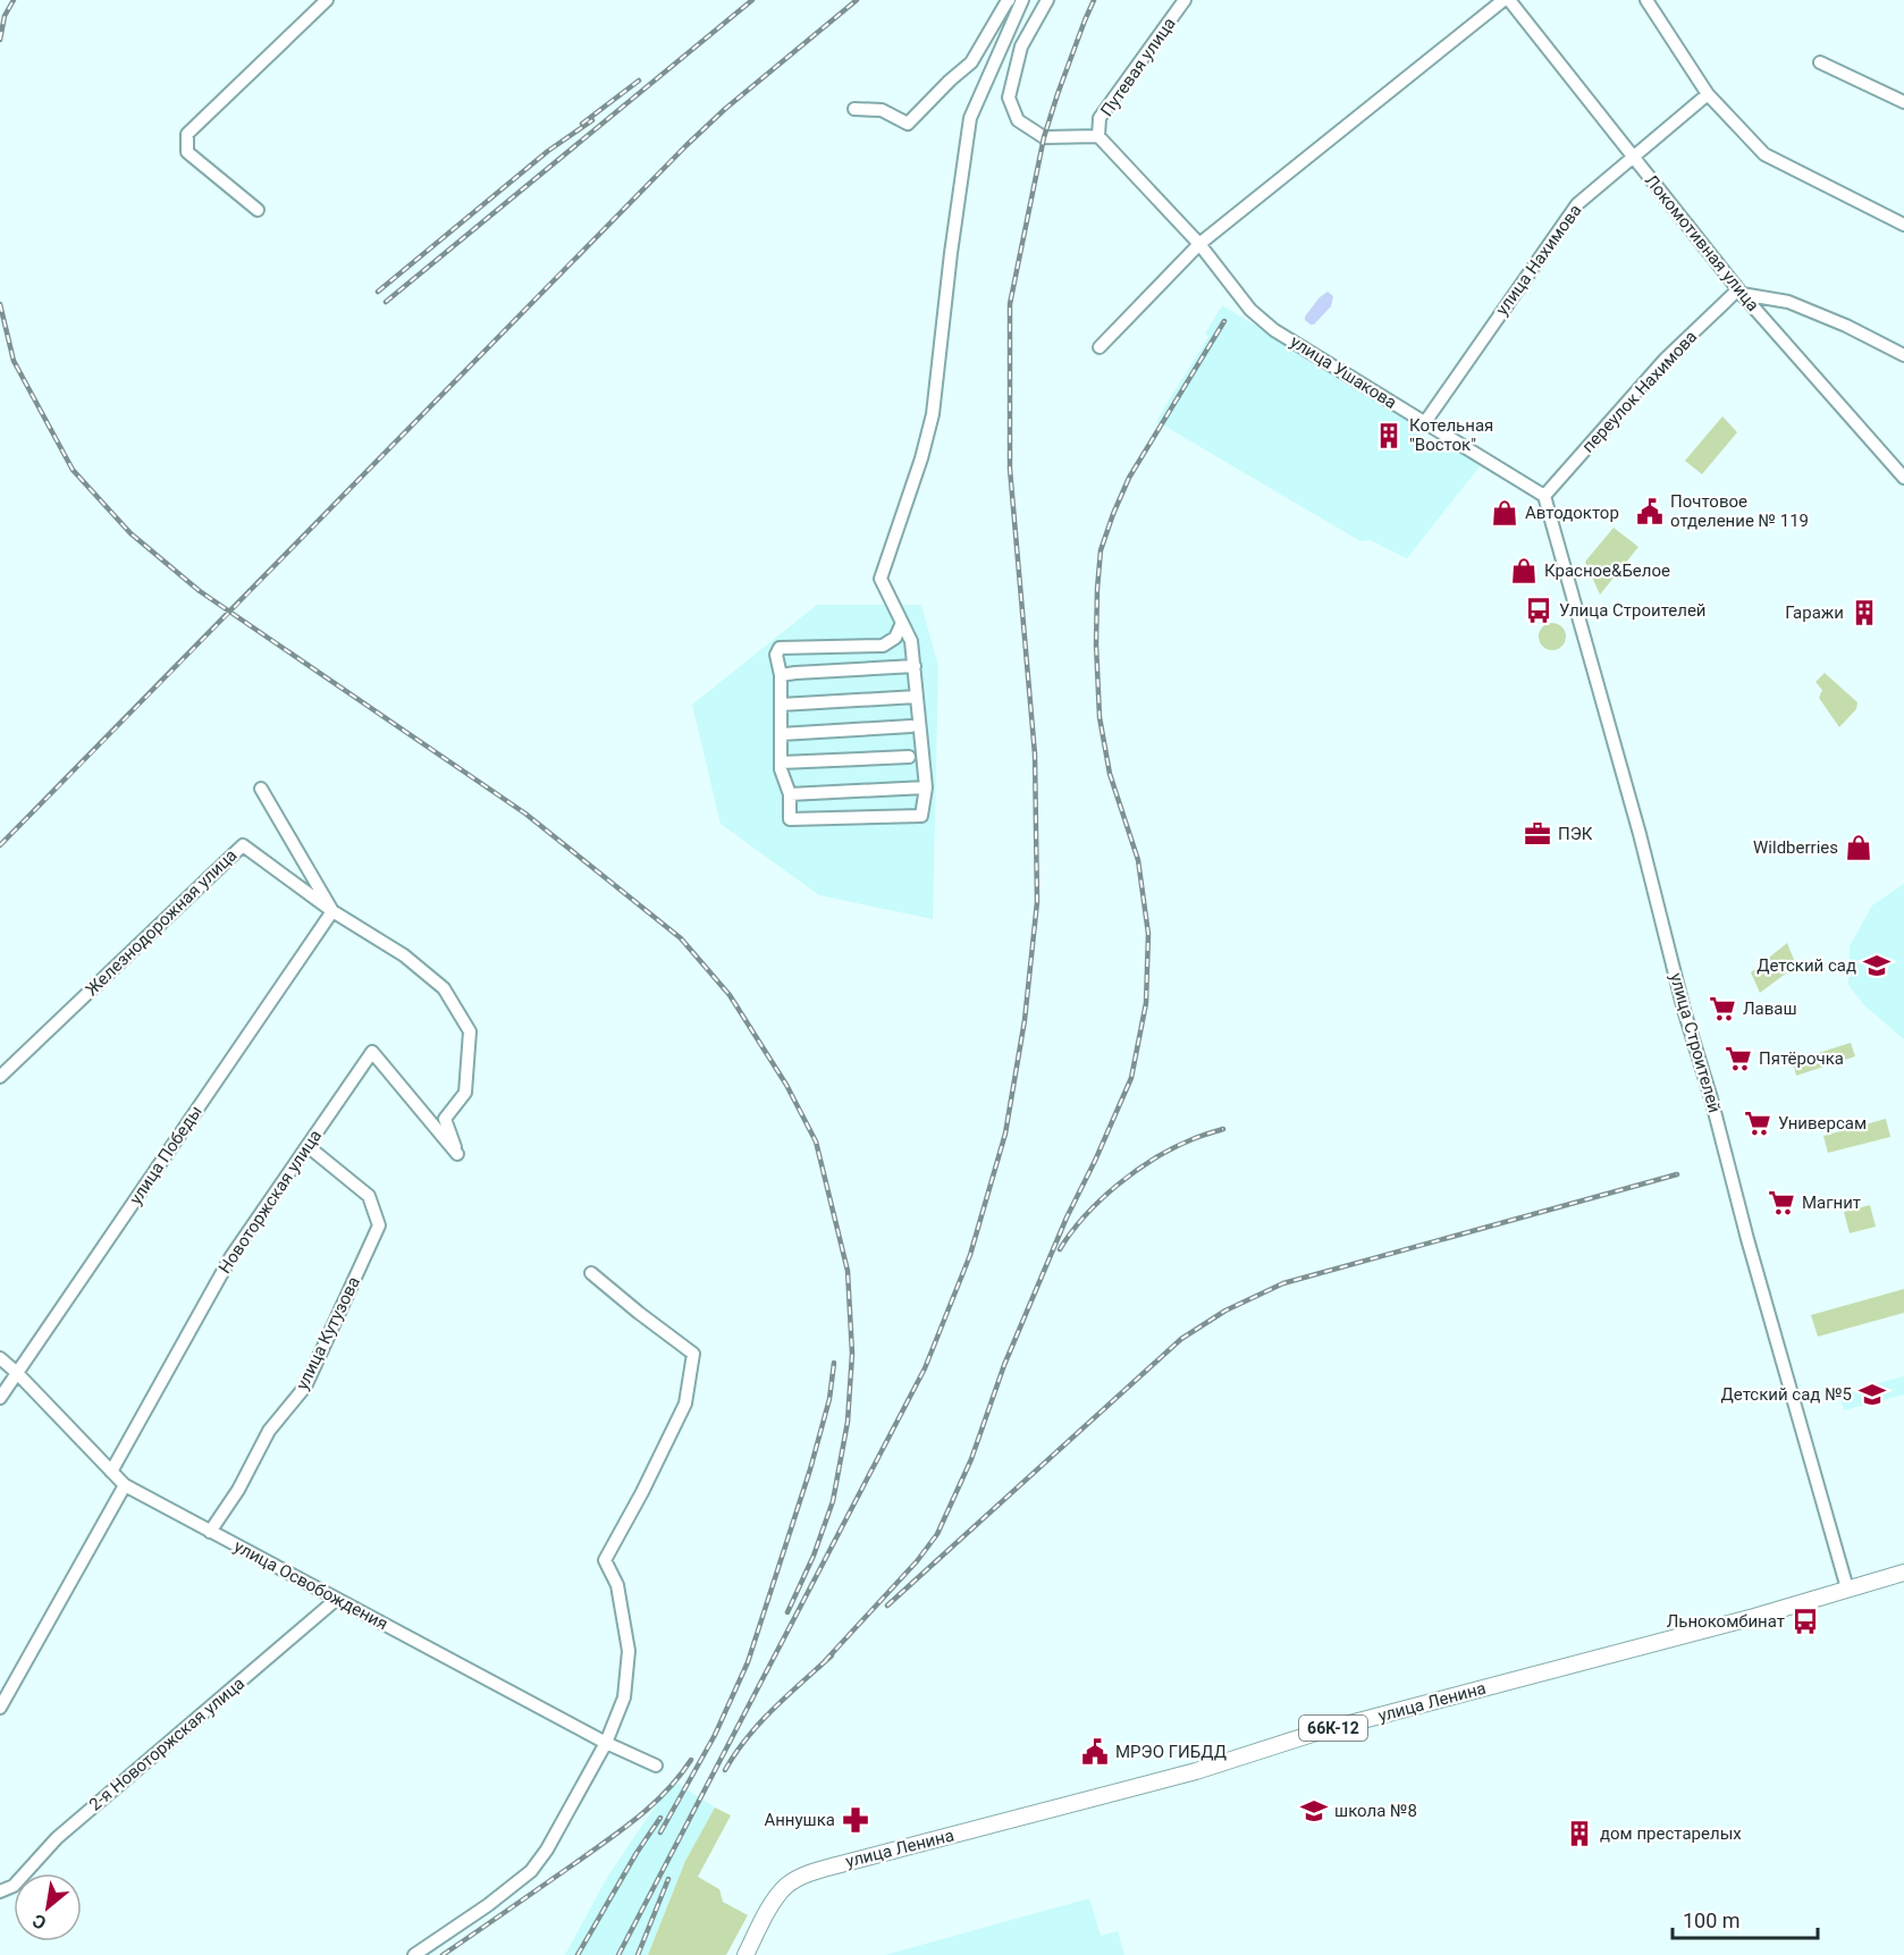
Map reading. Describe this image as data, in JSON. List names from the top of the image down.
{
  "streets": {
    "main road": ["улица Ленина", "66К-12"],
    "street": [
      "Путевая улица",
      "Локомотивная улица",
      "улица Нахимова",
      "улица Ушакова",
      "переулок Нахимова",
      "Железнодорожная улица",
      "улица Строителей",
      "улица Победы",
      "Новоторжская улица",
      "улица Кутузова",
      "улица Освобождения",
      "2-я Новоторжская улица"
    ]
  },
  "crossings": [
    ["Путевая улица", "улица Ушакова"],
    ["Локомотивная улица", "улица Нахимова"],
    ["Локомотивная улица", "переулок Нахимова"],
    ["улица Нахимова", "улица Ушакова"],
    ["улица Ушакова", "переулок Нахимова"],
    ["улица Ушакова", "улица Строителей"],
    ["переулок Нахимова", "улица Строителей"],
    ["Железнодорожная улица", "улица Победы"],
    ["Железнодорожная улица", "Новоторжская улица"],
    ["улица Строителей", "улица Ленина"],
    ["улица Победы", "Новоторжская улица"],
    ["улица Победы", "улица Освобождения"],
    ["Новоторжская улица", "улица Кутузова"],
    ["Новоторжская улица", "улица Освобождения"],
    ["улица Кутузова", "улица Освобождения"],
    ["улица Освобождения", "2-я Новоторжская улица"]
  ],
  "places": {
    "building": ["Котельная \"Восток\"", "Гаражи", "дом престарелых"],
    "public building": ["Почтовое отделение № 119", "МРЭО ГИБДД"],
    "shop": ["Автодоктор", "Красное&Белое", "Wildberries"],
    "bus stop": ["Улица Строителей", "Льнокомбинат"],
    "office": ["ПЭК"],
    "school or university": ["Детский сад", "Детский сад №5", "школа №8"],
    "supermarket": [
      "Лаваш",
      "Пятёрочка",
      "Универсам",
      "Магнит"
    ],
    "pharmacy": ["Аннушка"]
  },
  "scale_bar": "100 m",
  "north": "bottom left"
}
